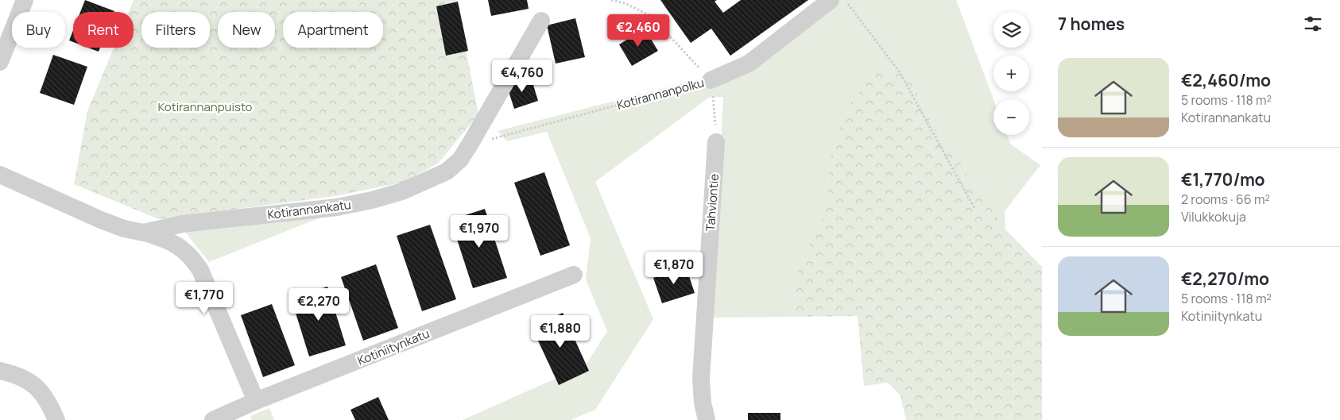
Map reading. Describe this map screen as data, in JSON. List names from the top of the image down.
{
  "streets": {
    "street": [
      "Kotirannanpolku",
      "Tahviontie",
      "Kotirannankatu",
      "Kotiniitynkatu"
    ]
  },
  "crossings": [
    ["Kotirannanpolku", "Kotirannankatu"]
  ],
  "parks": ["Kotirannanpuisto"],
  "page": {
    "heading": "7 homes",
    "map_buttons": ["+", "−"],
    "chip": [
      "Buy",
      "Rent",
      "Filters",
      "New",
      "Apartment"
    ],
    "price": [
      "€2,460",
      "€4,760",
      "€1,970",
      "€1,870",
      "€1,770",
      "€2,270",
      "€1,880"
    ],
    "list": [
      {
        "name": "€2,460/mo",
        "note": "5 rooms · 118 m² · Kotirannankatu"
      },
      {
        "name": "€1,770/mo",
        "note": "2 rooms · 66 m² · Vilukkokuja"
      },
      {
        "name": "€2,270/mo",
        "note": "5 rooms · 118 m² · Kotiniitynkatu"
      }
    ]
  }
}
